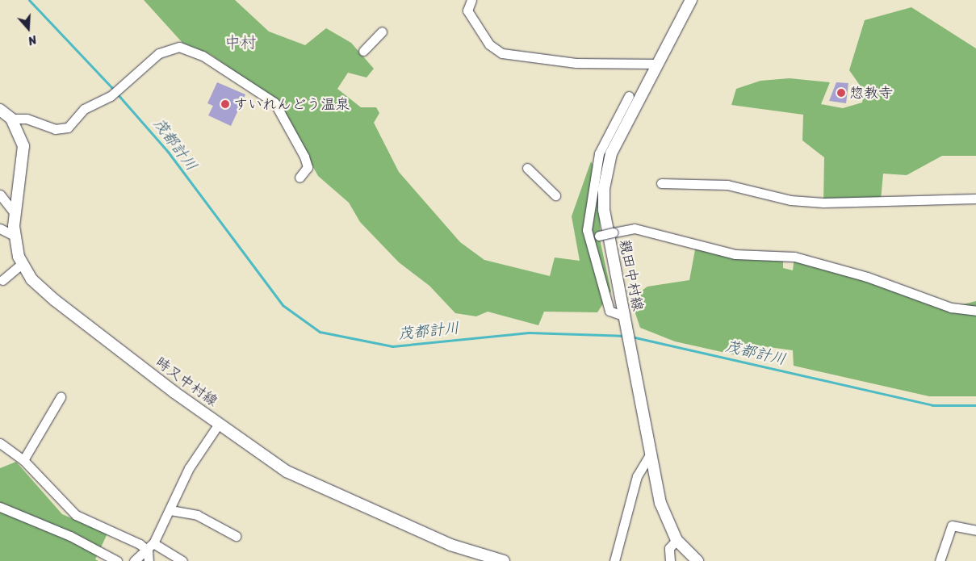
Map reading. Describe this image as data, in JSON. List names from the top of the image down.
{
  "streets": {
    "main road": ["親田中村線", "時又中村線"]
  },
  "districts": ["中村"],
  "water": ["茂都計川"],
  "places": ["惣教寺", "すいれんどう温泉"],
  "north": "bottom"
}
